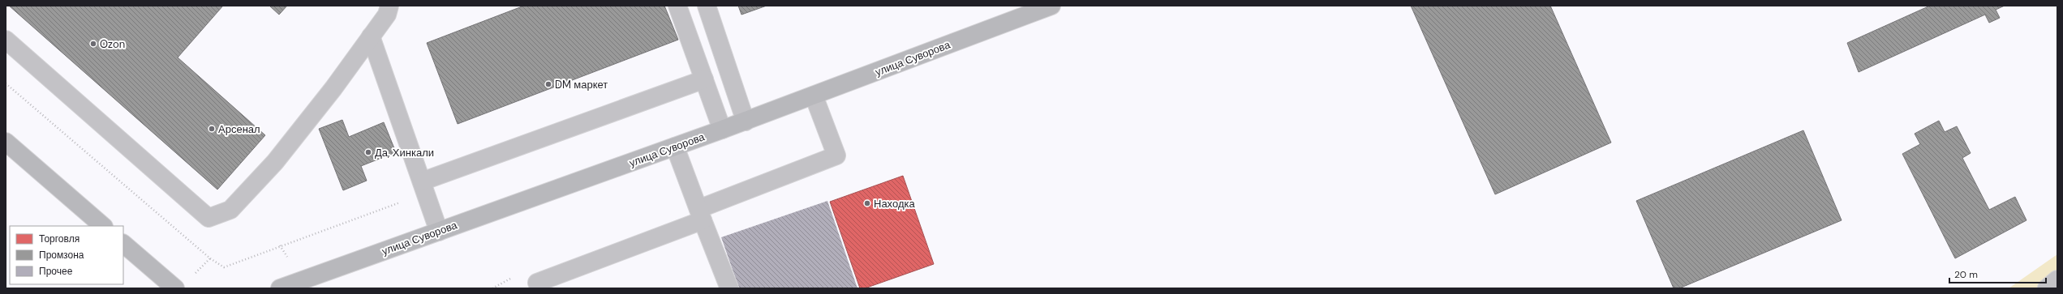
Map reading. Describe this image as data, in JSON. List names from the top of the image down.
{
  "streets": {
    "street": ["улица Суворова"]
  },
  "places": [
    "Ozon",
    "DM маркет",
    "Арсенал",
    "Да, Хинкали",
    "Находка"
  ],
  "legend": ["Торговля", "Промзона", "Прочее"],
  "scale_bar": "20 m"
}
